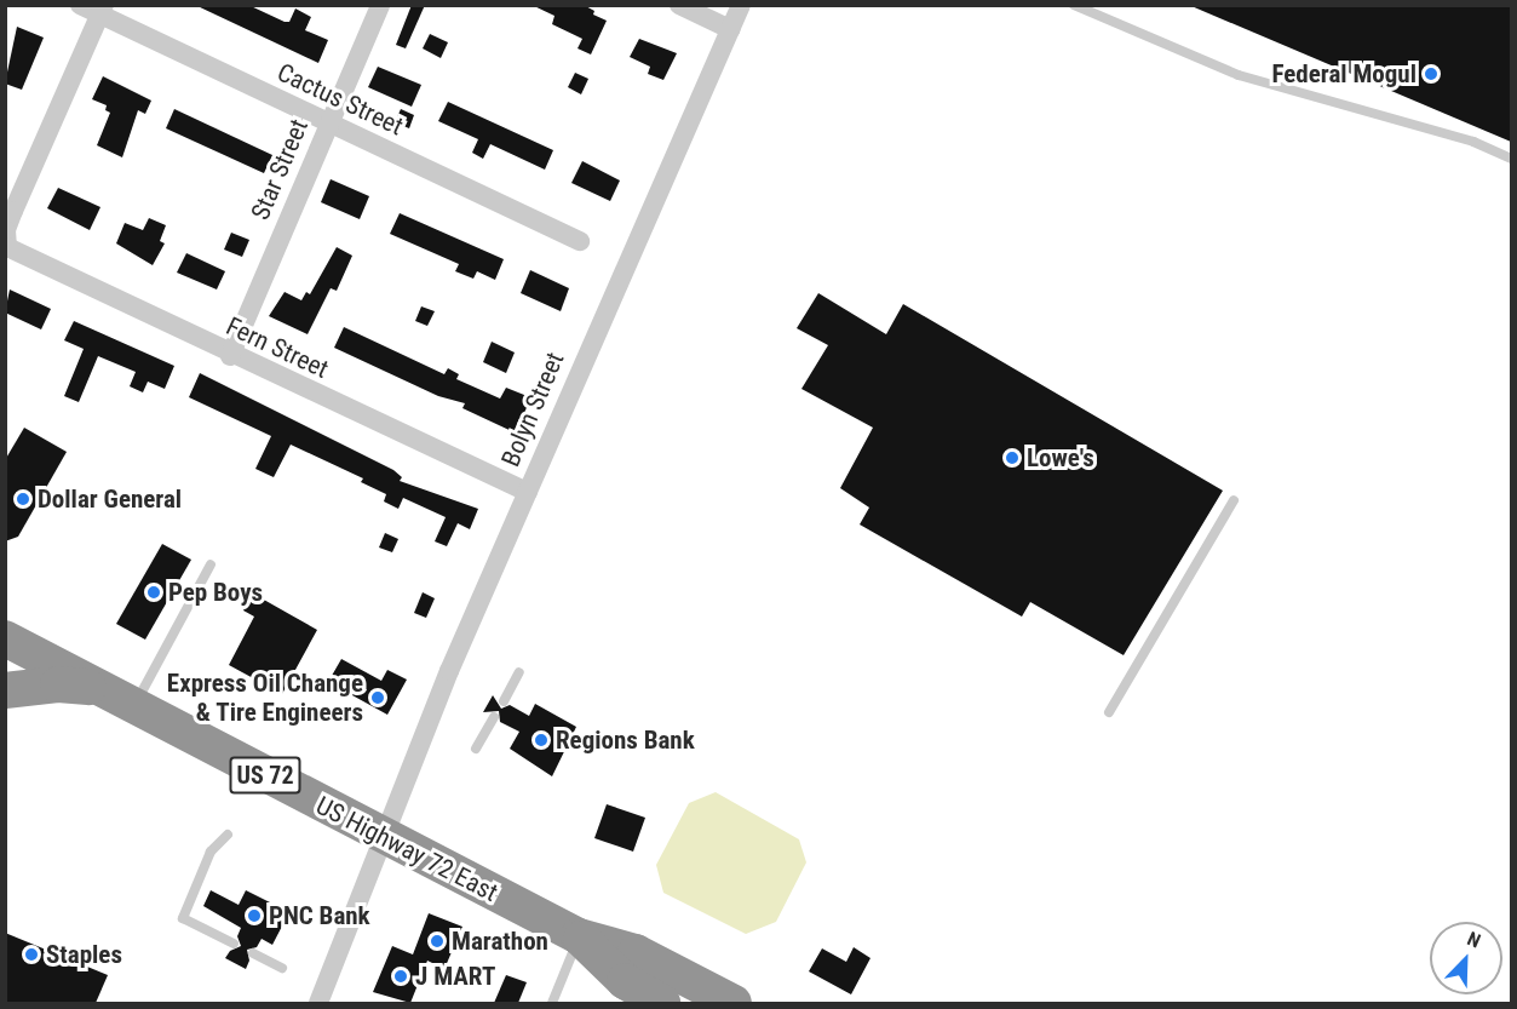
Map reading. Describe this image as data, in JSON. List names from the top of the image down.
{
  "streets": {
    "highway": ["US 72", "US Highway 72 East"],
    "street": [
      "Cactus Street",
      "Star Street",
      "Fern Street",
      "Bolyn Street"
    ]
  },
  "crossings": [
    ["Cactus Street", "Star Street"],
    ["Cactus Street", "Fern Street"],
    ["Star Street", "Fern Street"],
    ["Fern Street", "Bolyn Street"],
    ["Bolyn Street", "US Highway 72 East"]
  ],
  "places": [
    "Federal Mogul",
    "Lowe's",
    "Dollar General",
    "Pep Boys",
    "Express Oil Change & Tire Engineers",
    "Regions Bank",
    "PNC Bank",
    "Marathon",
    "Staples",
    "J MART"
  ],
  "north": "top right"
}
